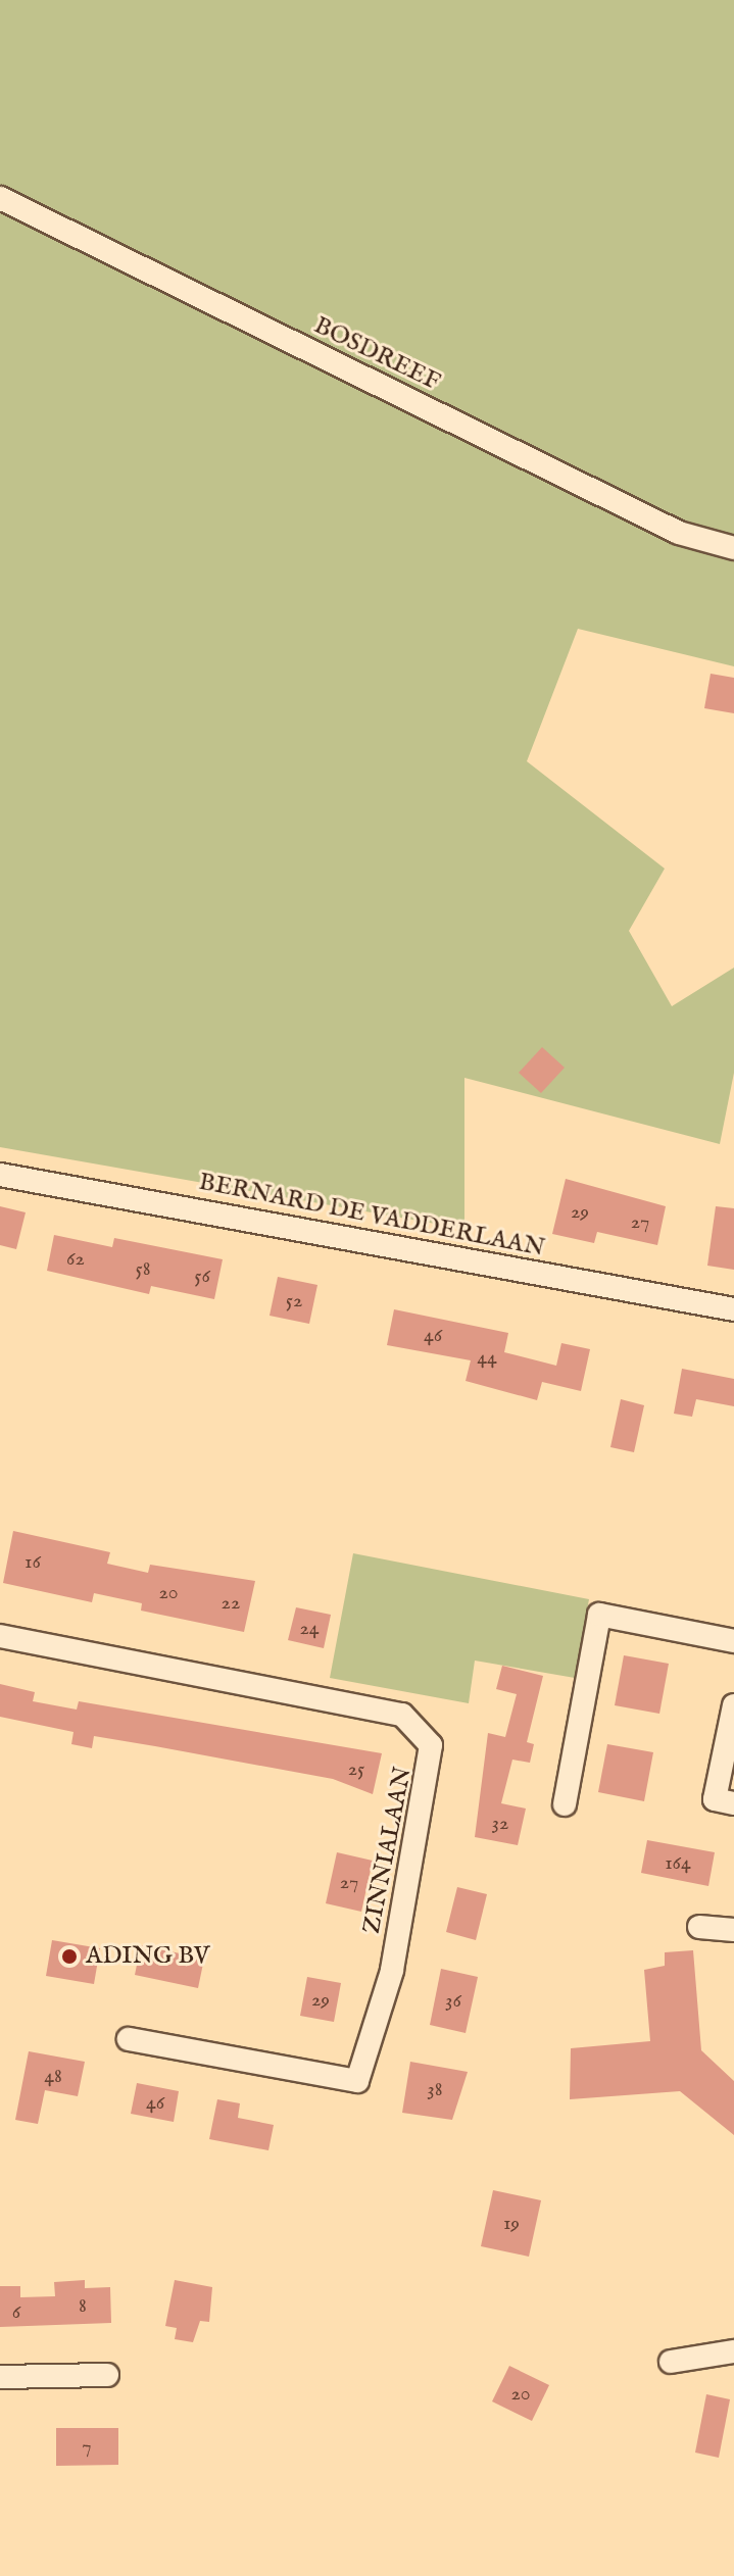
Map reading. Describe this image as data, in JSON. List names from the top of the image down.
{
  "streets": {
    "street": ["BOSDREEF", "BERNARD DE VADDERLAAN", "ZINNIALAAN"]
  },
  "places": ["ADING BV"],
  "house_numbers": [
    "29",
    "27",
    "62",
    "58",
    "56",
    "52",
    "46",
    "44",
    "16",
    "20",
    "22",
    "24",
    "25",
    "32",
    "164",
    "27",
    "29",
    "36",
    "48",
    "38",
    "46",
    "19",
    "8",
    "6",
    "20",
    "7"
  ]
}
